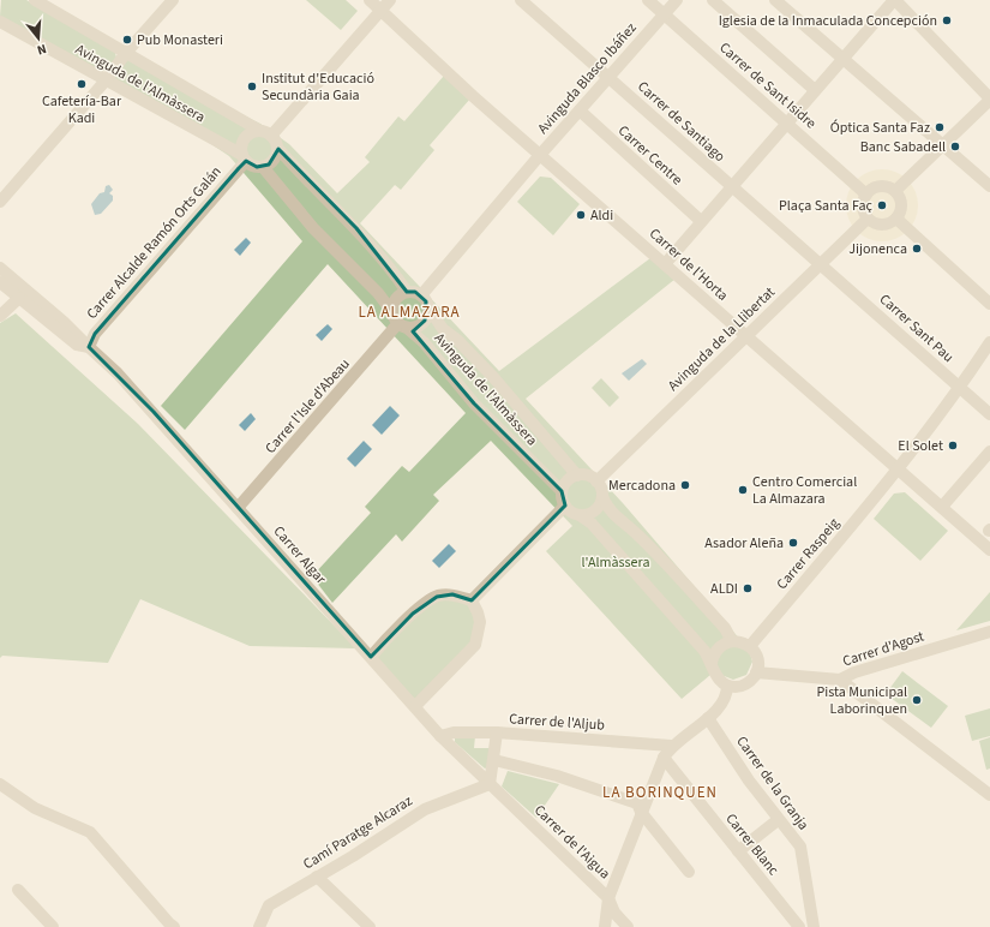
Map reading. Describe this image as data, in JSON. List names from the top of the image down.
{
  "streets": {
    "street": [
      "Avinguda Blasco Ibáñez",
      "Avinguda de l'Almàssera",
      "Carrer de Sant Isidre",
      "Carrer de Santiago",
      "Carrer Centre",
      "Carrer Alcalde Ramón Orts Galán",
      "Carrer de l'Horta",
      "Carrer Sant Pau",
      "Avinguda de la Llibertat",
      "Carrer l'Isle d'Abeau",
      "Carrer Raspeig",
      "Carrer Algar",
      "Carrer d'Agost",
      "Carrer de l'Aljub",
      "Carrer de la Granja",
      "Camí Paratge Alcaraz",
      "Carrer de l'Aigua",
      "Carrer Blanc"
    ]
  },
  "crossings": [
    ["Avinguda Blasco Ibáñez", "Carrer de Sant Isidre"],
    ["Avinguda Blasco Ibáñez", "Carrer de Santiago"],
    ["Avinguda Blasco Ibáñez", "Carrer Centre"],
    ["Avinguda Blasco Ibáñez", "Carrer de l'Horta"],
    ["Avinguda de l'Almàssera", "Carrer Alcalde Ramón Orts Galán"],
    ["Avinguda de l'Almàssera", "Avinguda de la Llibertat"],
    ["Avinguda de l'Almàssera", "Carrer l'Isle d'Abeau"],
    ["Carrer de Sant Isidre", "Avinguda de la Llibertat"],
    ["Carrer de Santiago", "Carrer Sant Pau"],
    ["Carrer de Santiago", "Avinguda de la Llibertat"],
    ["Carrer Alcalde Ramón Orts Galán", "Carrer Algar"],
    ["Carrer de l'Horta", "Avinguda de la Llibertat"],
    ["Carrer de l'Horta", "Carrer Raspeig"],
    ["Carrer Sant Pau", "Avinguda de la Llibertat"],
    ["Carrer Sant Pau", "Carrer Raspeig"],
    ["Carrer l'Isle d'Abeau", "Carrer Algar"],
    ["Carrer Raspeig", "Carrer d'Agost"],
    ["Carrer Algar", "Carrer de l'Aljub"],
    ["Carrer Algar", "Camí Paratge Alcaraz"],
    ["Carrer Algar", "Carrer de l'Aigua"],
    ["Camí Paratge Alcaraz", "Carrer de l'Aigua"]
  ],
  "districts": ["LA ALMAZARA", "LA BORINQUEN"],
  "parks": ["l'Almàssera"],
  "places": [
    "Iglesia de la Inmaculada Concepción",
    "Pub Monasteri",
    "Cafetería-Bar Kadi",
    "Institut d'Educació Secundària Gaia",
    "Óptica Santa Faz",
    "Banc Sabadell",
    "Plaça Santa Faç",
    "Aldi",
    "Jijonenca",
    "El Solet",
    "Mercadona",
    "Centro Comercial La Almazara",
    "Asador Aleña",
    "ALDI",
    "Pista Municipal Laborinquen"
  ],
  "north": "bottom"
}
